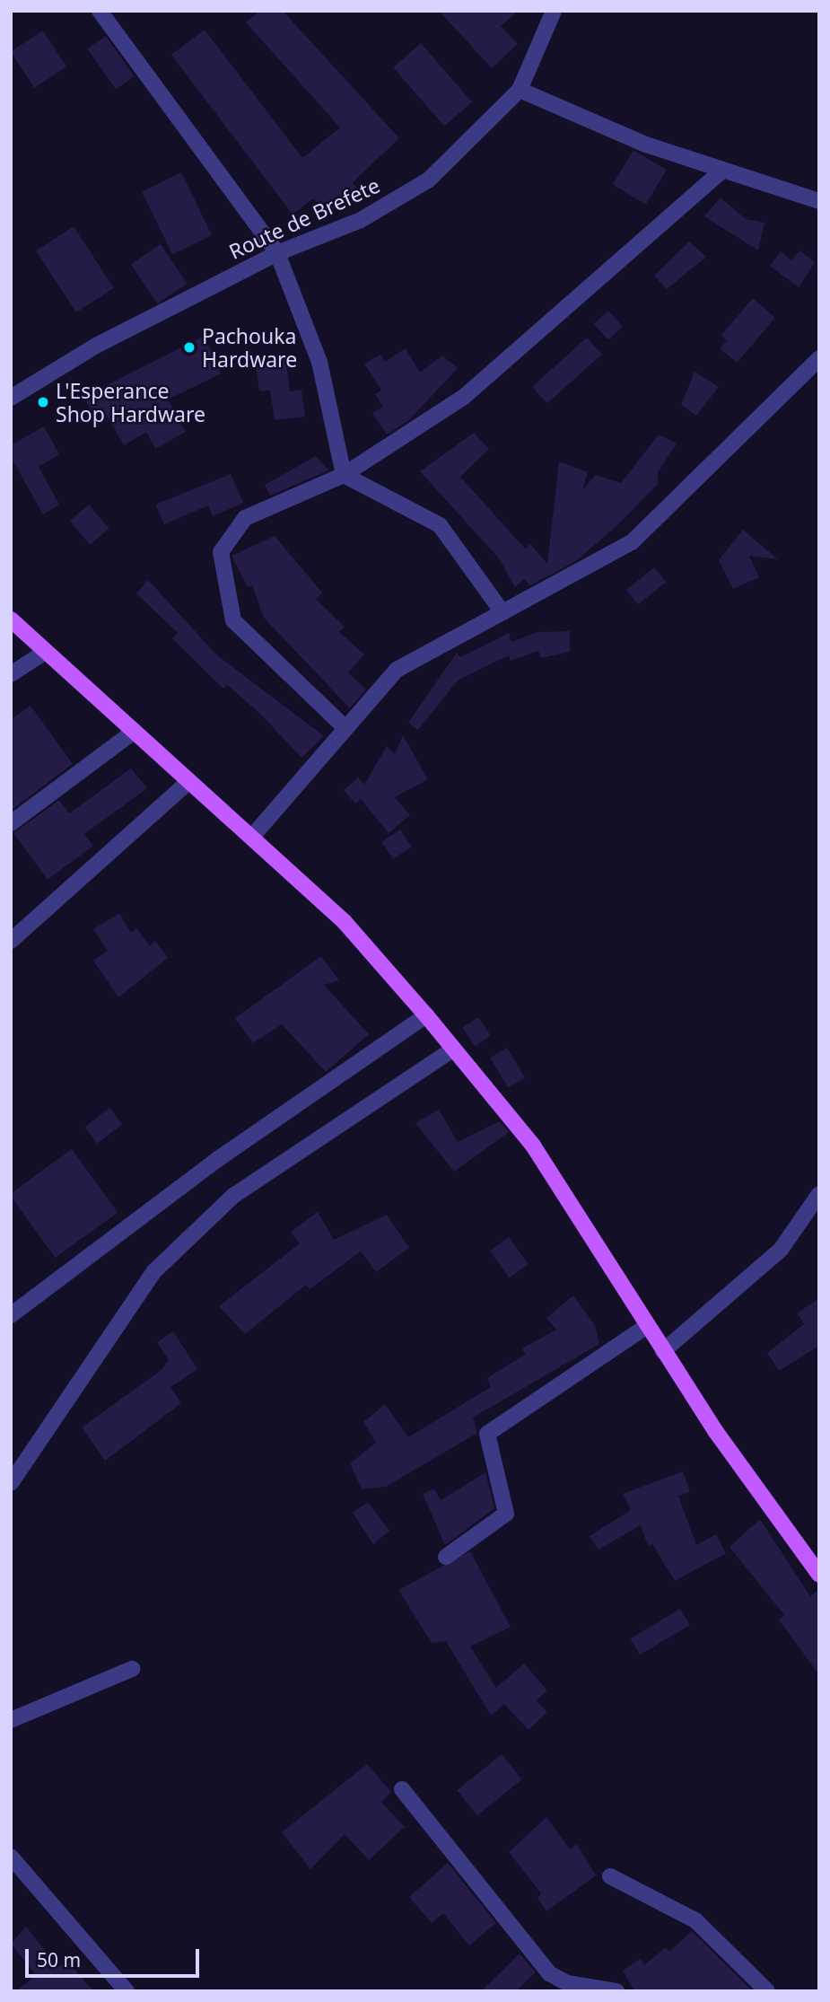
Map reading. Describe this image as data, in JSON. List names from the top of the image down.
{
  "streets": {
    "street": ["Route de Brefete"]
  },
  "places": ["Pachouka Hardware", "L'Esperance Shop Hardware"],
  "scale_bar": "50 m"
}
